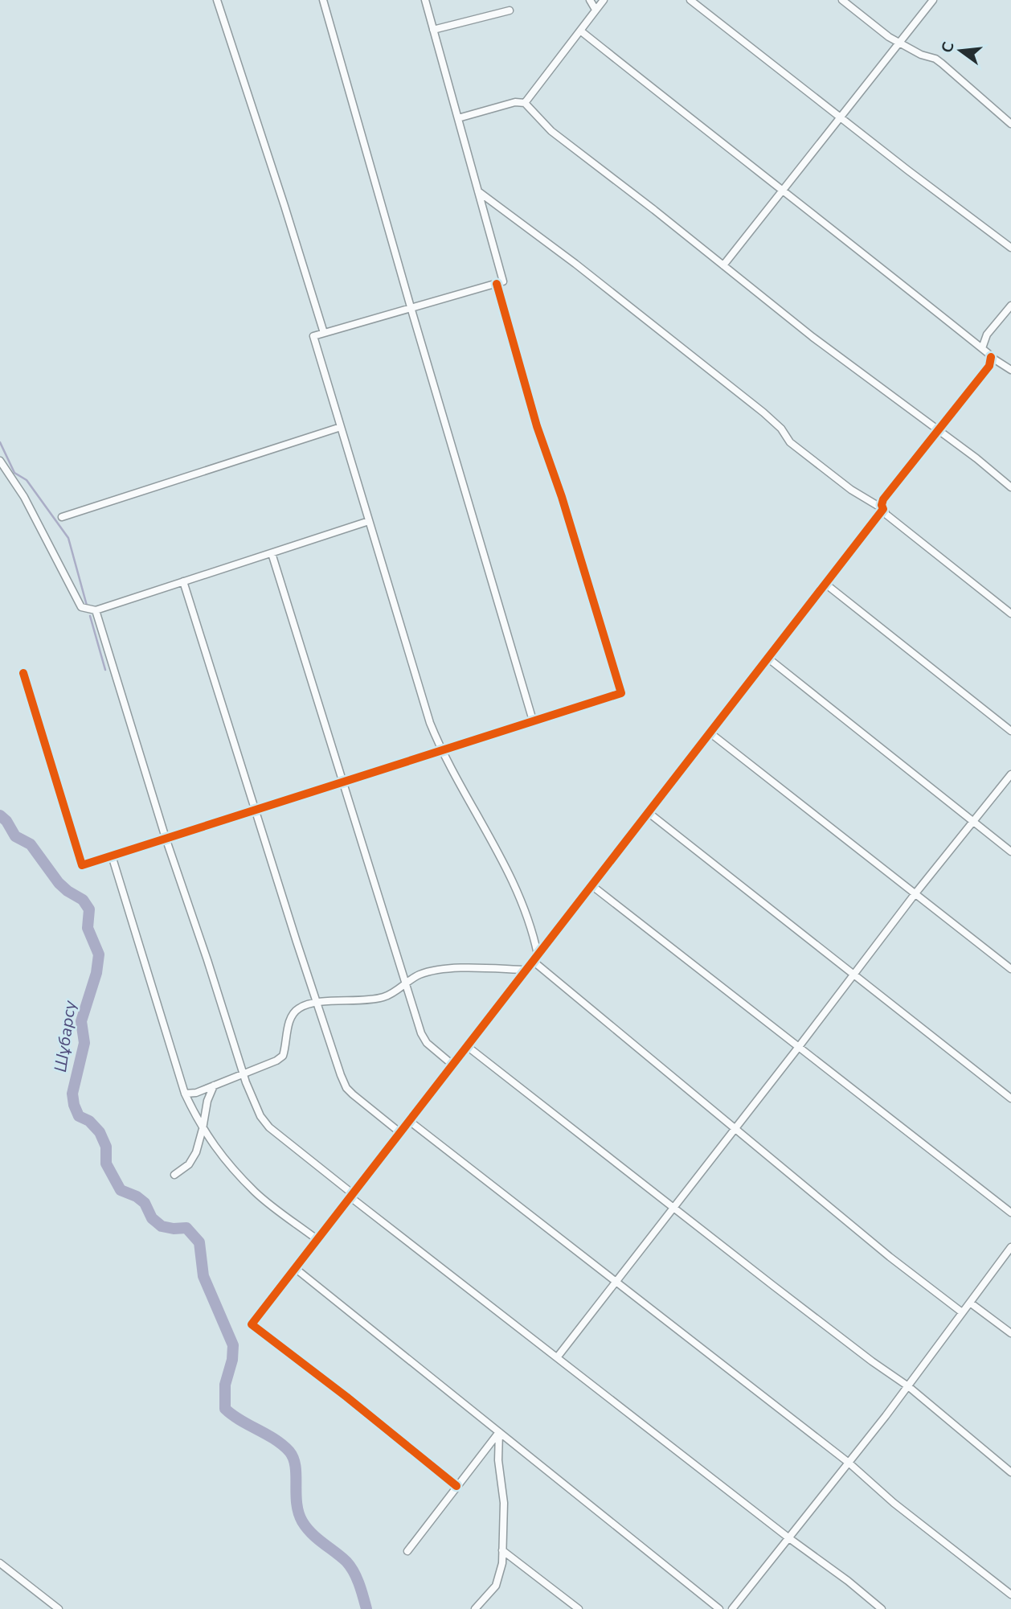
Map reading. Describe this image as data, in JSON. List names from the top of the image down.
{
  "water": ["Шұбарсу"],
  "north": "left"
}
